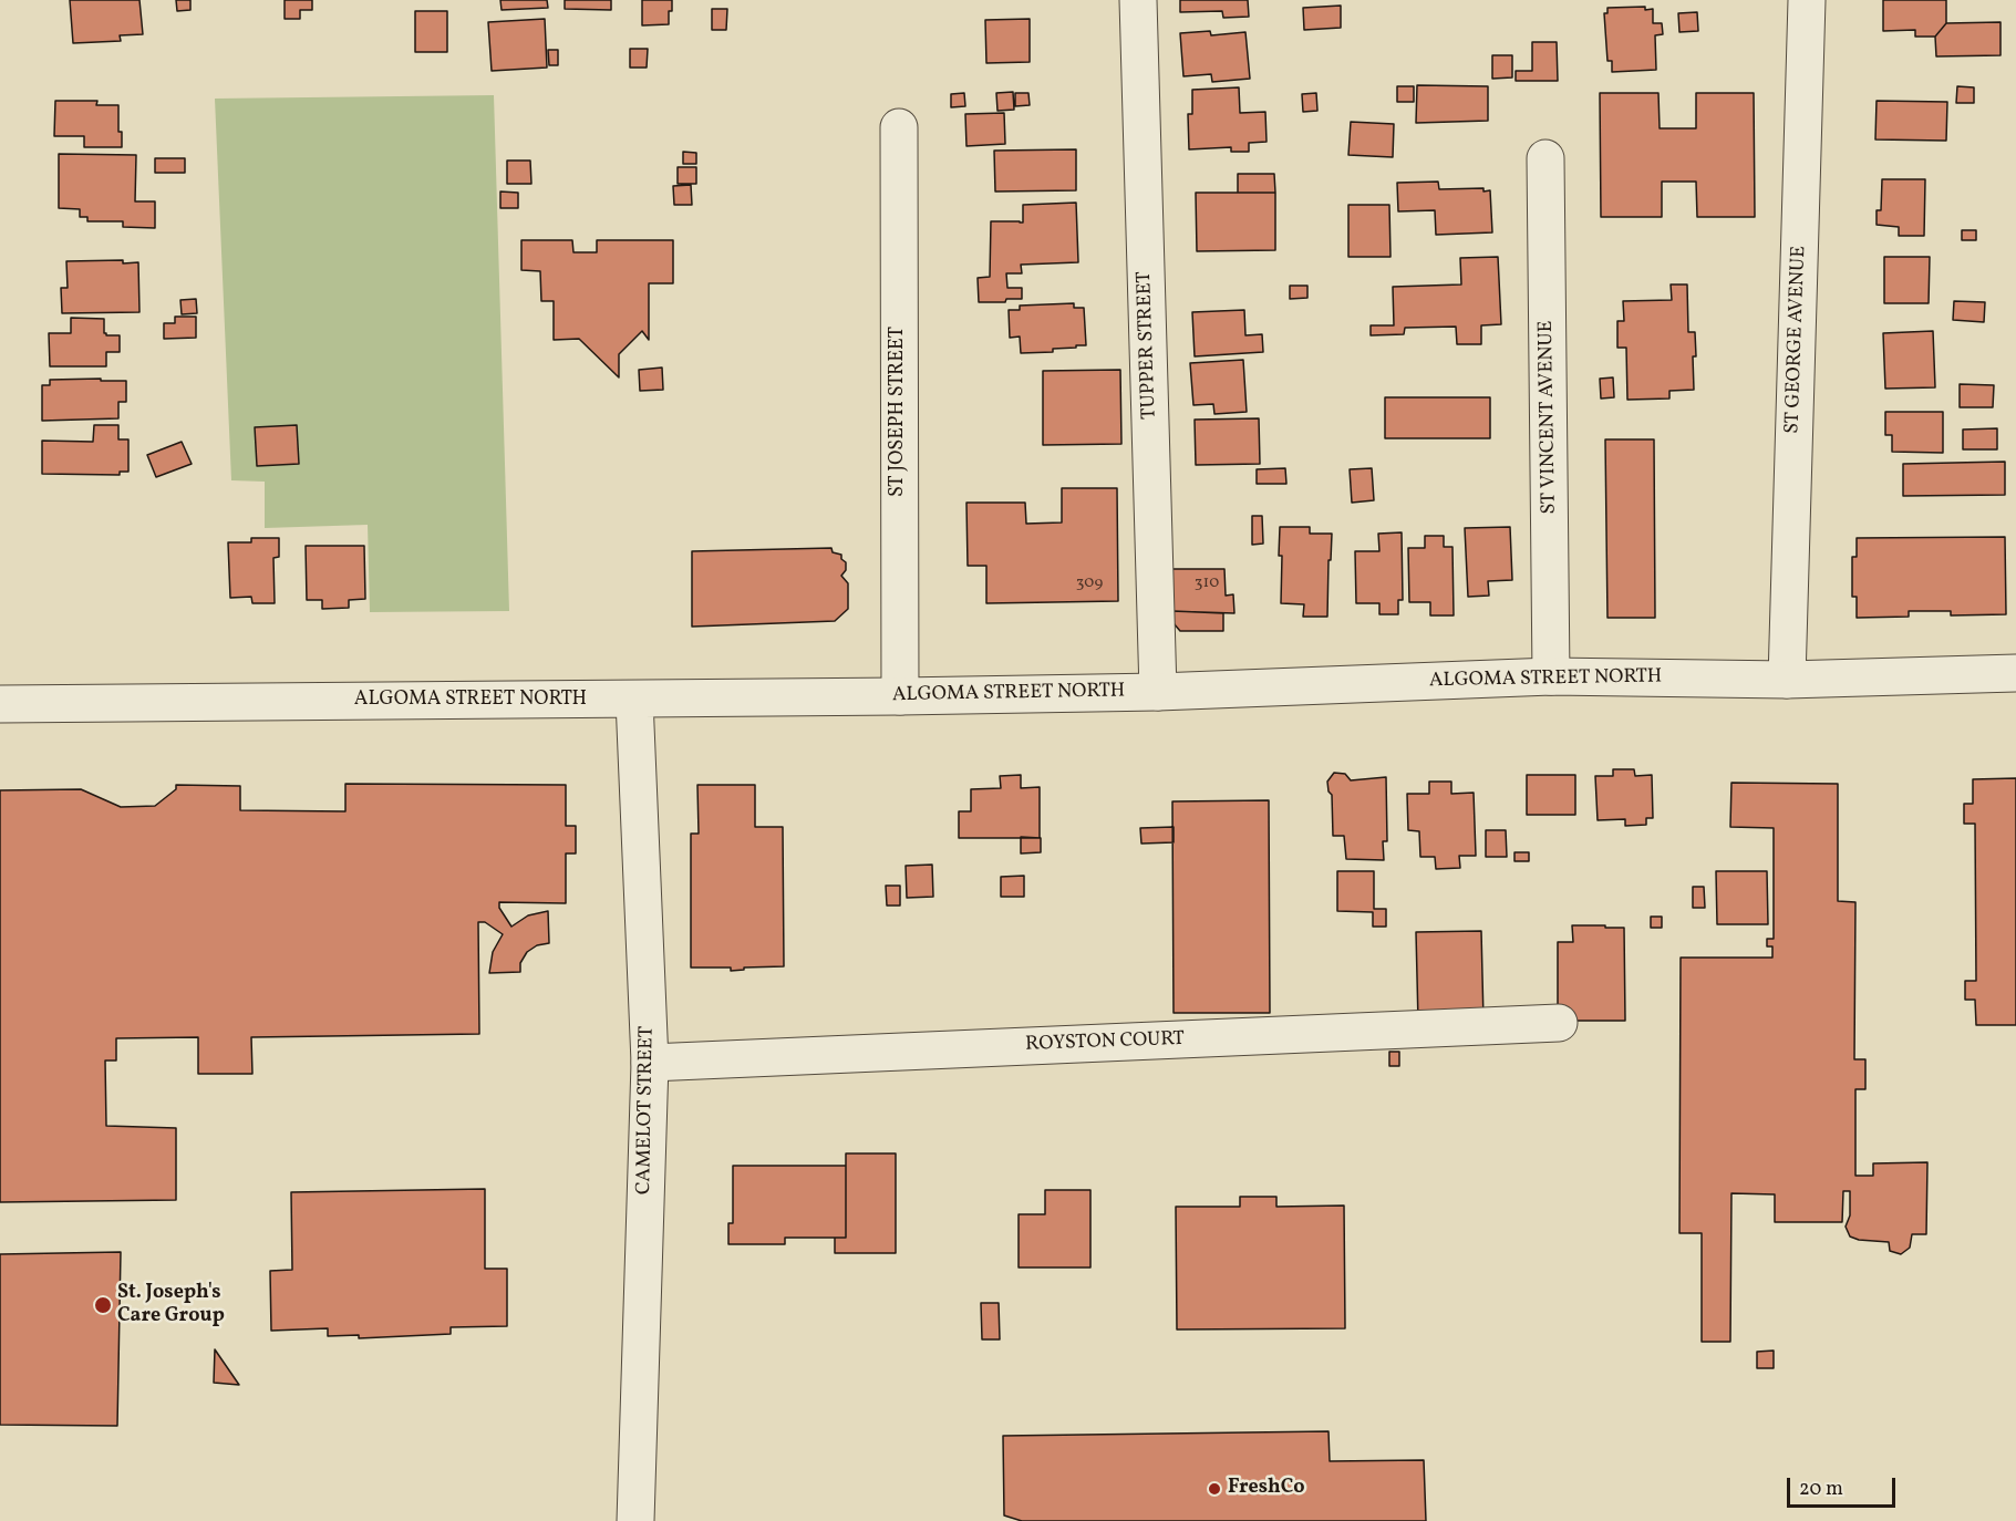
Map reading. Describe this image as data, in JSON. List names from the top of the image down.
{
  "streets": {
    "street": [
      "ST GEORGE AVENUE",
      "TUPPER STREET",
      "ST JOSEPH STREET",
      "ST VINCENT AVENUE",
      "ALGOMA STREET NORTH",
      "ROYSTON COURT",
      "CAMELOT STREET"
    ]
  },
  "crossings": [
    ["ST GEORGE AVENUE", "ALGOMA STREET NORTH"],
    ["TUPPER STREET", "ALGOMA STREET NORTH"],
    ["ST JOSEPH STREET", "ALGOMA STREET NORTH"],
    ["ST VINCENT AVENUE", "ALGOMA STREET NORTH"],
    ["ALGOMA STREET NORTH", "CAMELOT STREET"],
    ["ROYSTON COURT", "CAMELOT STREET"]
  ],
  "places": ["St. Joseph's Care Group", "FreshCo"],
  "house_numbers": ["309", "310"],
  "scale_bar": "20 m"
}
